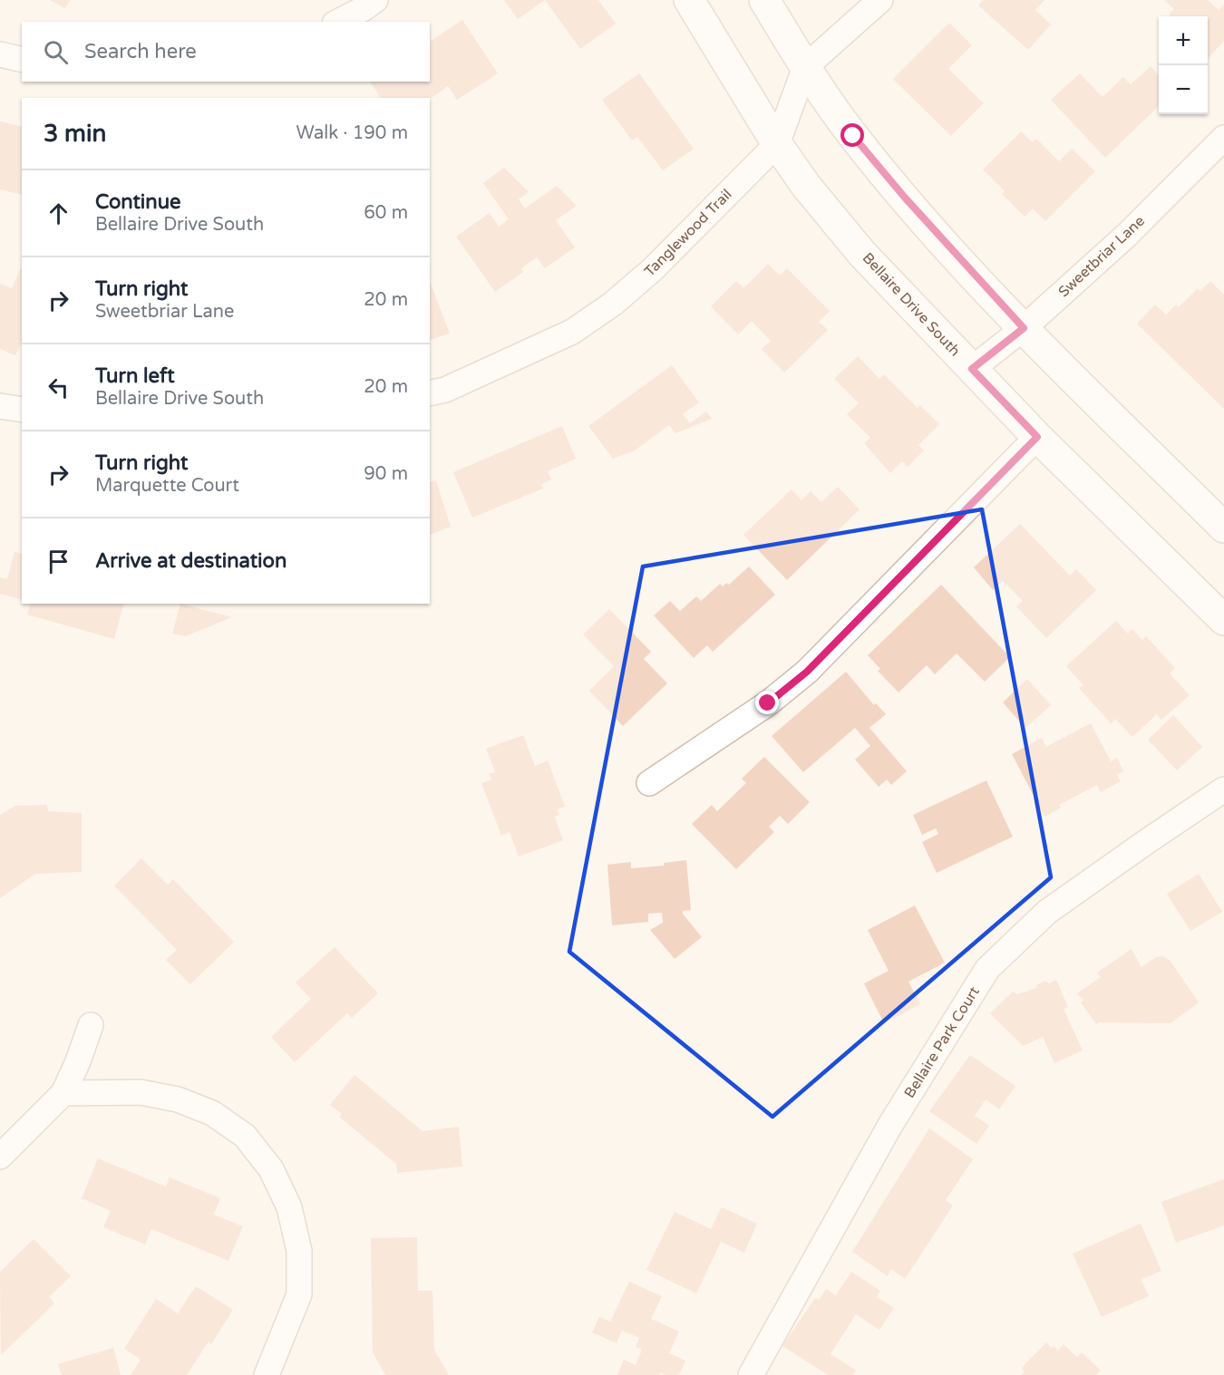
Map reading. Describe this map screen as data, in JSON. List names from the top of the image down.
{
  "streets": {
    "main road": ["Bellaire Drive South"],
    "street": ["Tanglewood Trail", "Sweetbriar Lane", "Bellaire Park Court"]
  },
  "crossings": [
    ["Tanglewood Trail", "Bellaire Drive South"],
    ["Sweetbriar Lane", "Bellaire Drive South"]
  ],
  "page": {
    "map_buttons": ["+", "−"],
    "search": "Search here",
    "heading": ["3 min", "Walk · 190 m"],
    "list": [
      ["Continue", "Bellaire Drive South", "60 m"],
      ["Turn right", "Sweetbriar Lane", "20 m"],
      ["Turn left", "Bellaire Drive South", "20 m"],
      ["Turn right", "Marquette Court", "90 m"],
      "Arrive at destination"
    ]
  }
}
